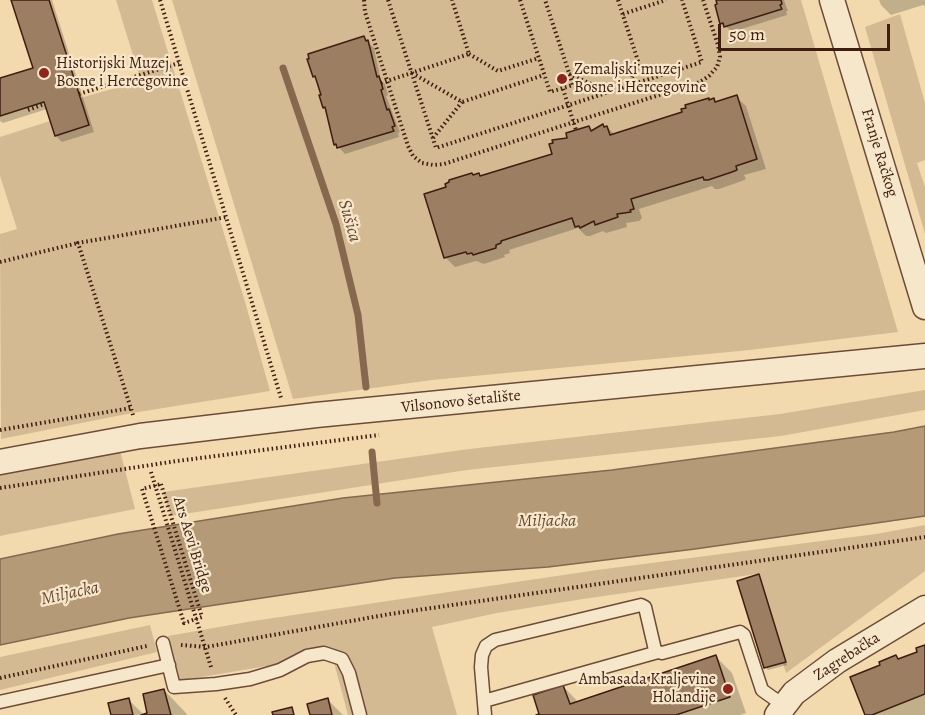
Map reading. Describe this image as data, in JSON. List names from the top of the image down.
{
  "streets": {
    "street": ["Franje Račkog", "Vilsonovo šetalište", "Zagrebačka"],
    "path": ["Ars Aevi Bridge"]
  },
  "water": ["Sušica", "Miljacka"],
  "places": ["Historijski Muzej Bosne i Hercegovine", "Zemaljski muzej Bosne i Hercegovine", "Ambasada Kraljevine Holandije"],
  "scale_bar": "50 m"
}
